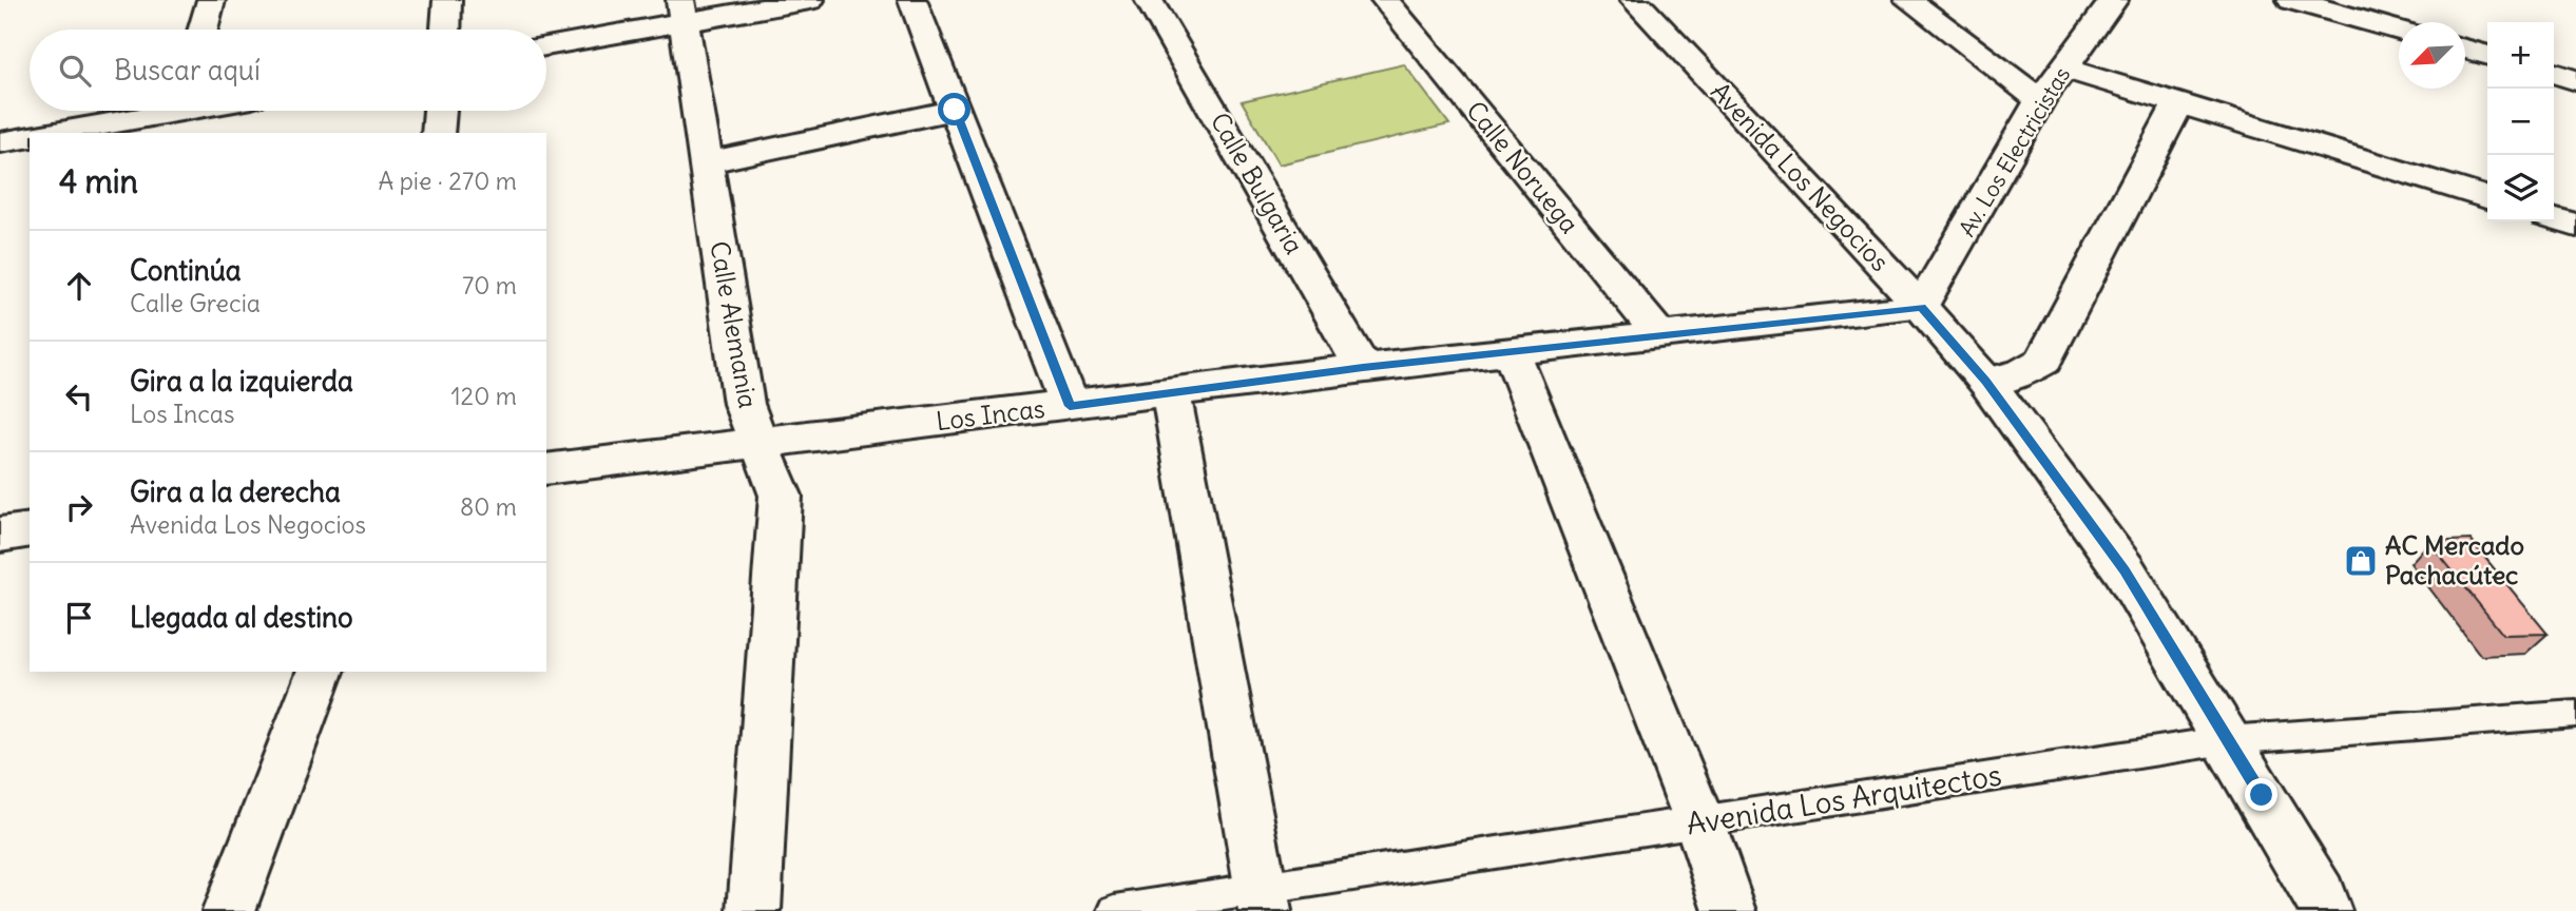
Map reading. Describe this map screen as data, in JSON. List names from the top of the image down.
{
  "streets": {
    "street": [
      "Av. Los Electricistas",
      "Calle Noruega",
      "Avenida Los Negocios",
      "Calle Bulgaria",
      "Calle Alemania",
      "Los Incas"
    ],
    "lane": ["Avenida Los Arquitectos"]
  },
  "crossings": [
    ["Av. Los Electricistas", "Avenida Los Negocios"],
    ["Av. Los Electricistas", "Los Incas"],
    ["Calle Noruega", "Los Incas"],
    ["Avenida Los Negocios", "Los Incas"],
    ["Avenida Los Negocios", "Avenida Los Arquitectos"],
    ["Calle Bulgaria", "Los Incas"],
    ["Calle Alemania", "Los Incas"]
  ],
  "places": {
    "shop": ["AC Mercado Pachacútec"]
  },
  "north": "bottom left",
  "page": {
    "map_buttons": ["+", "−"],
    "search": "Buscar aquí",
    "heading": ["4 min", "A pie · 270 m"],
    "list": [
      ["Continúa", "Calle Grecia", "70 m"],
      ["Gira a la izquierda", "Los Incas", "120 m"],
      ["Gira a la derecha", "Avenida Los Negocios", "80 m"],
      "Llegada al destino"
    ]
  }
}
